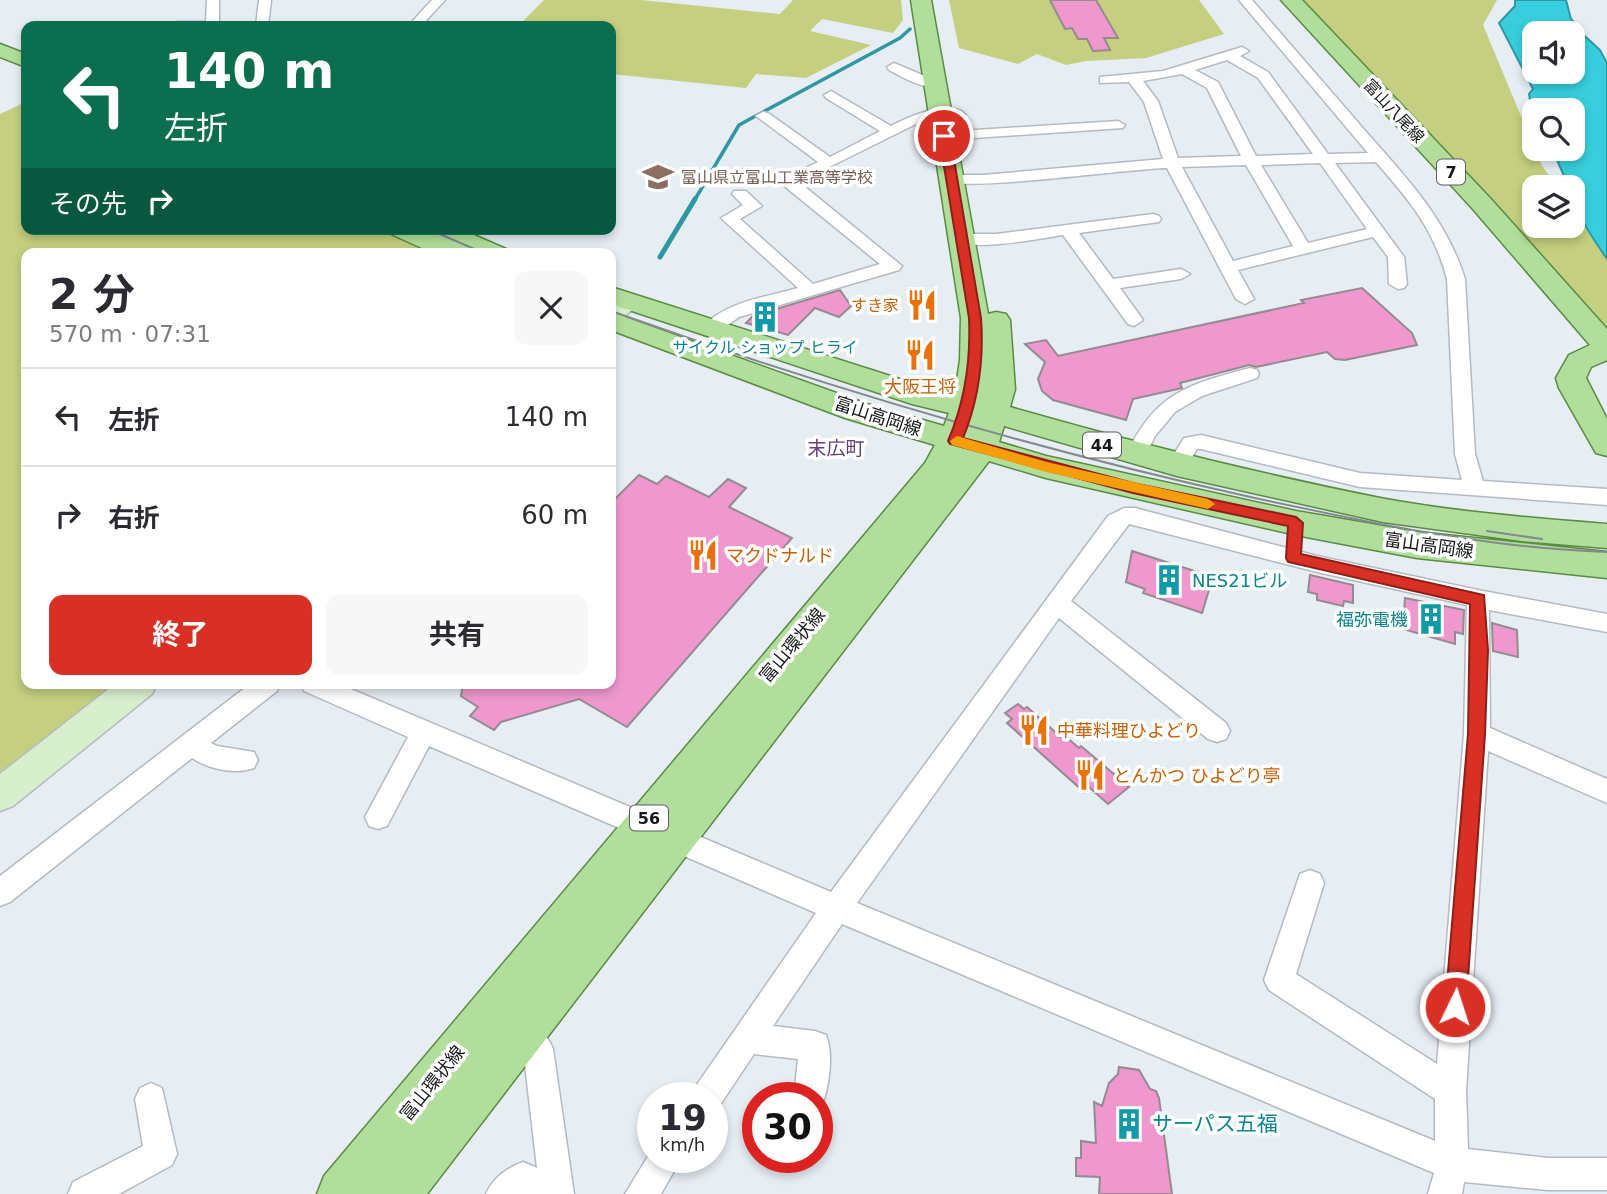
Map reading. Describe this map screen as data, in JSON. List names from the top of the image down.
{
  "streets": {
    "main road": [
      "富山八尾線",
      "7",
      "富山高岡線",
      "44",
      "富山環状線",
      "56"
    ]
  },
  "crossings": [
    ["富山高岡線", "富山環状線"]
  ],
  "districts": ["末広町"],
  "places": {
    "school or university": ["富山県立富山工業高等学校"],
    "restaurant": [
      "すき家",
      "大阪王将",
      "マクドナルド",
      "中華料理ひよどり",
      "とんかつ ひよどり亭"
    ],
    "building": [
      "サイクル ショップ ヒライ",
      "NES21ビル",
      "福弥電機",
      "サーパス五福"
    ]
  },
  "page": {
    "turn": ["140 m", "左折"],
    "then": "その先",
    "heading": ["2 分", "570 m · 07:31"],
    "list": [
      {
        "name": "左折",
        "value": "140 m"
      },
      {
        "name": "右折",
        "value": "60 m"
      }
    ],
    "buttons": ["終了", "共有"],
    "speed": "19 km/h",
    "limit": "30"
  }
}
